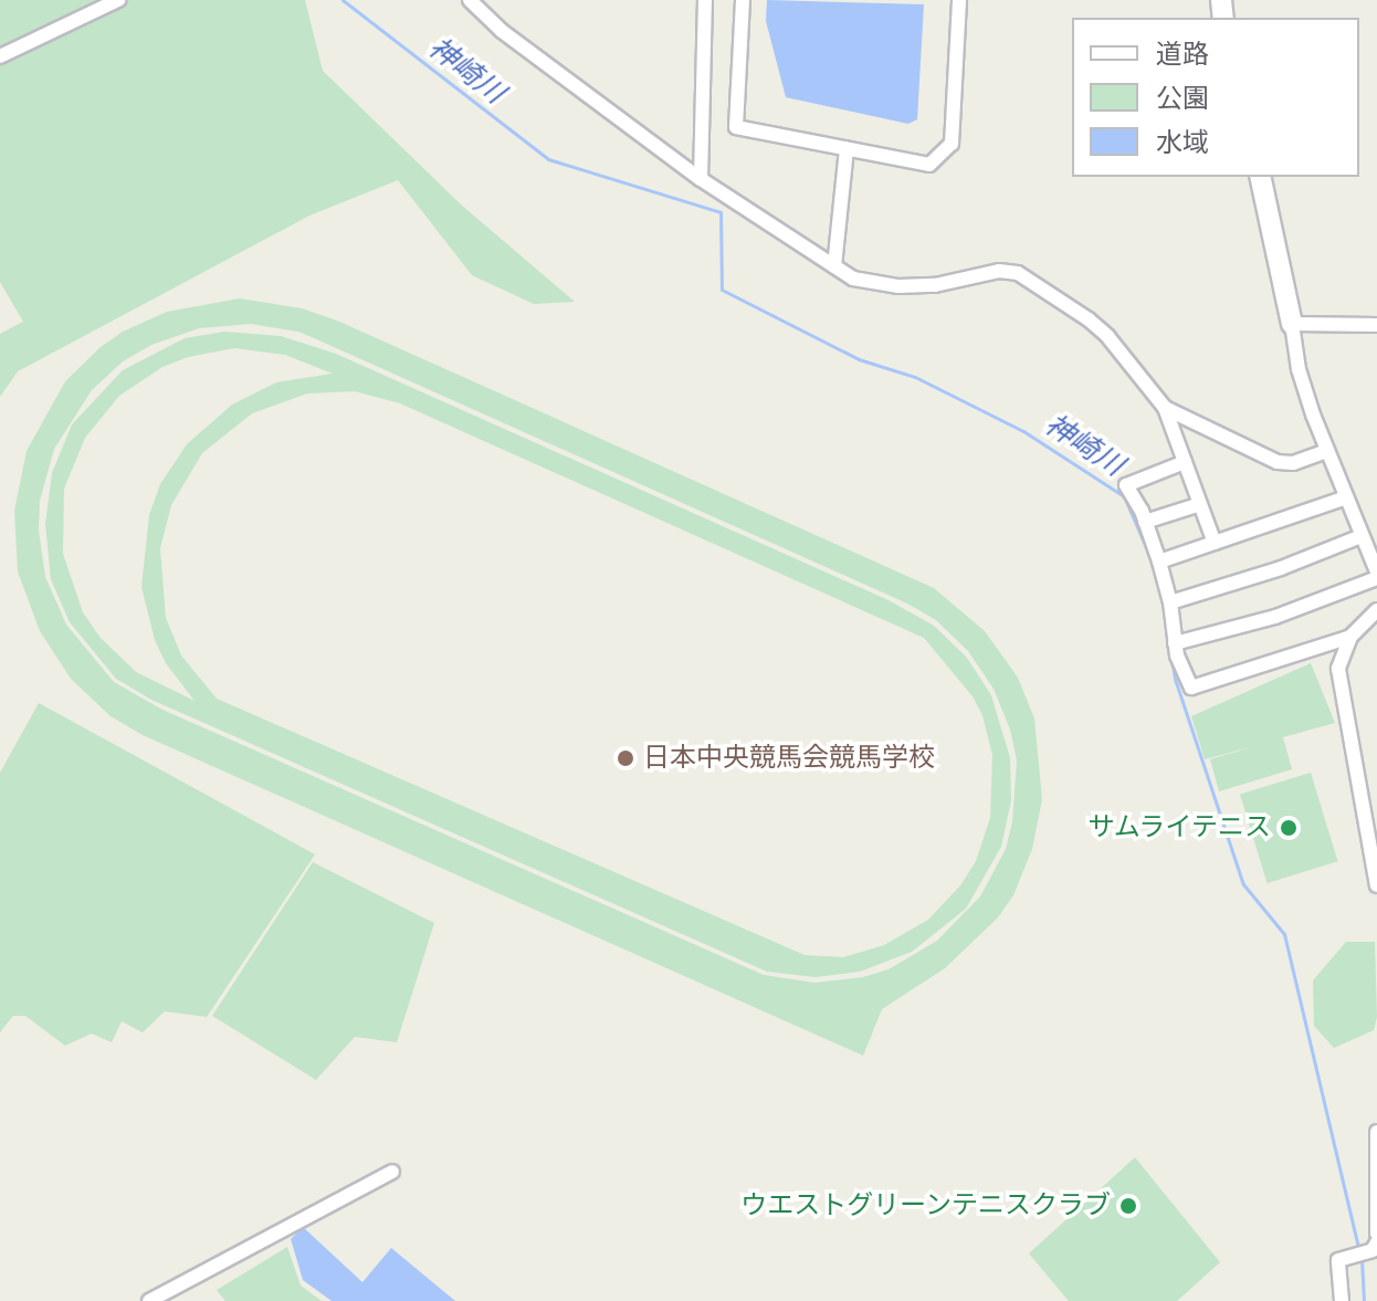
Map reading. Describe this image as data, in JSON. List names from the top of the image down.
{
  "water": ["神崎川"],
  "places": ["日本中央競馬会競馬学校", "サムライテニス", "ウエストグリーンテニスクラブ"],
  "legend": ["道路", "公園", "水域"]
}
